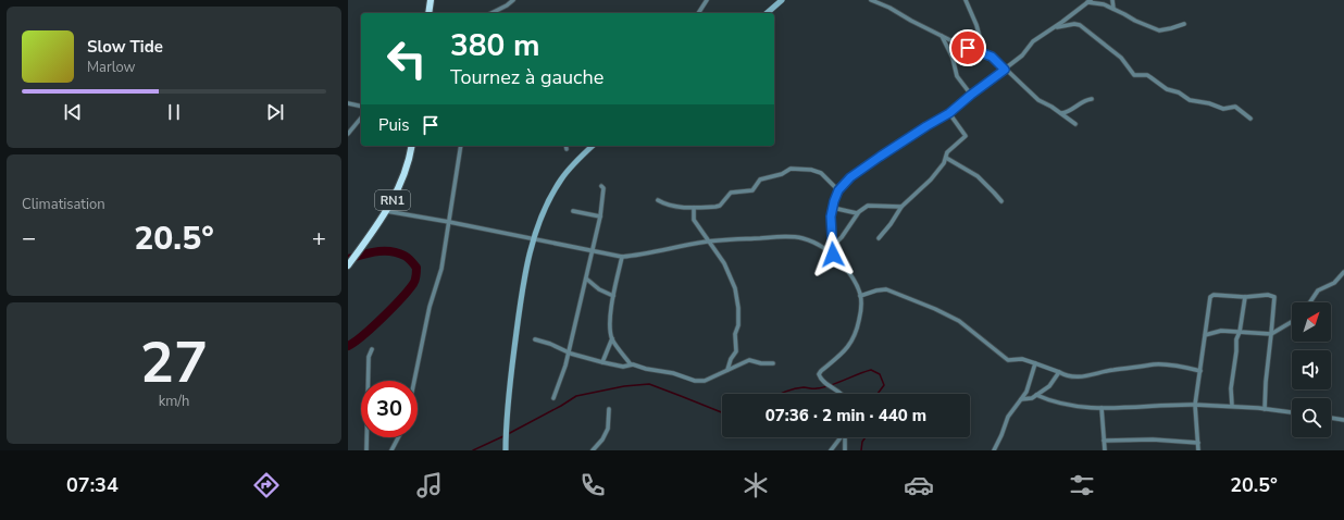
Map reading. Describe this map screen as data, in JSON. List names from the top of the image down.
{
  "streets": {
    "highway": ["RN1"]
  },
  "north": "top right",
  "page": {
    "turn": ["380 m", "Tournez à gauche"],
    "song": ["Slow Tide", "Marlow"],
    "then": "Puis",
    "tile": [
      "Climatisation",
      ["27", "km/h"]
    ],
    "heat": ["−", "20.5°", "+"],
    "limit": "30",
    "trip": "07:36 · 2 min · 440 m",
    "tabs": ["07:34", "20.5°"]
  }
}
